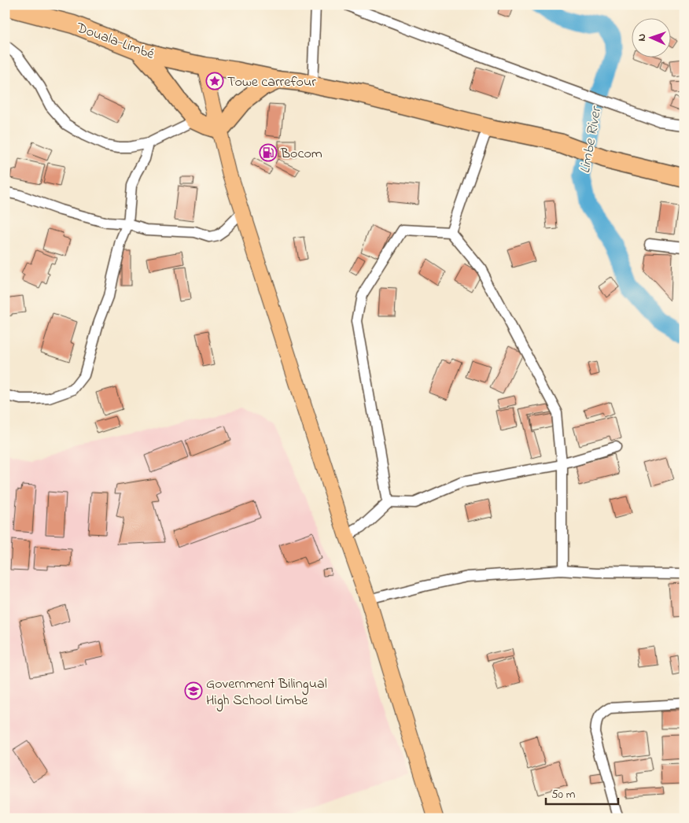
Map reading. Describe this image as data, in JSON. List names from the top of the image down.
{
  "streets": {
    "highway": ["Douala-Limbé"]
  },
  "water": ["Limbe River"],
  "places": {
    "place": ["Towe carrefour"],
    "fuel station": ["Bocom"],
    "school or university": ["Government Bilingual High School Limbe"]
  },
  "scale_bar": "50 m",
  "north": "left"
}
